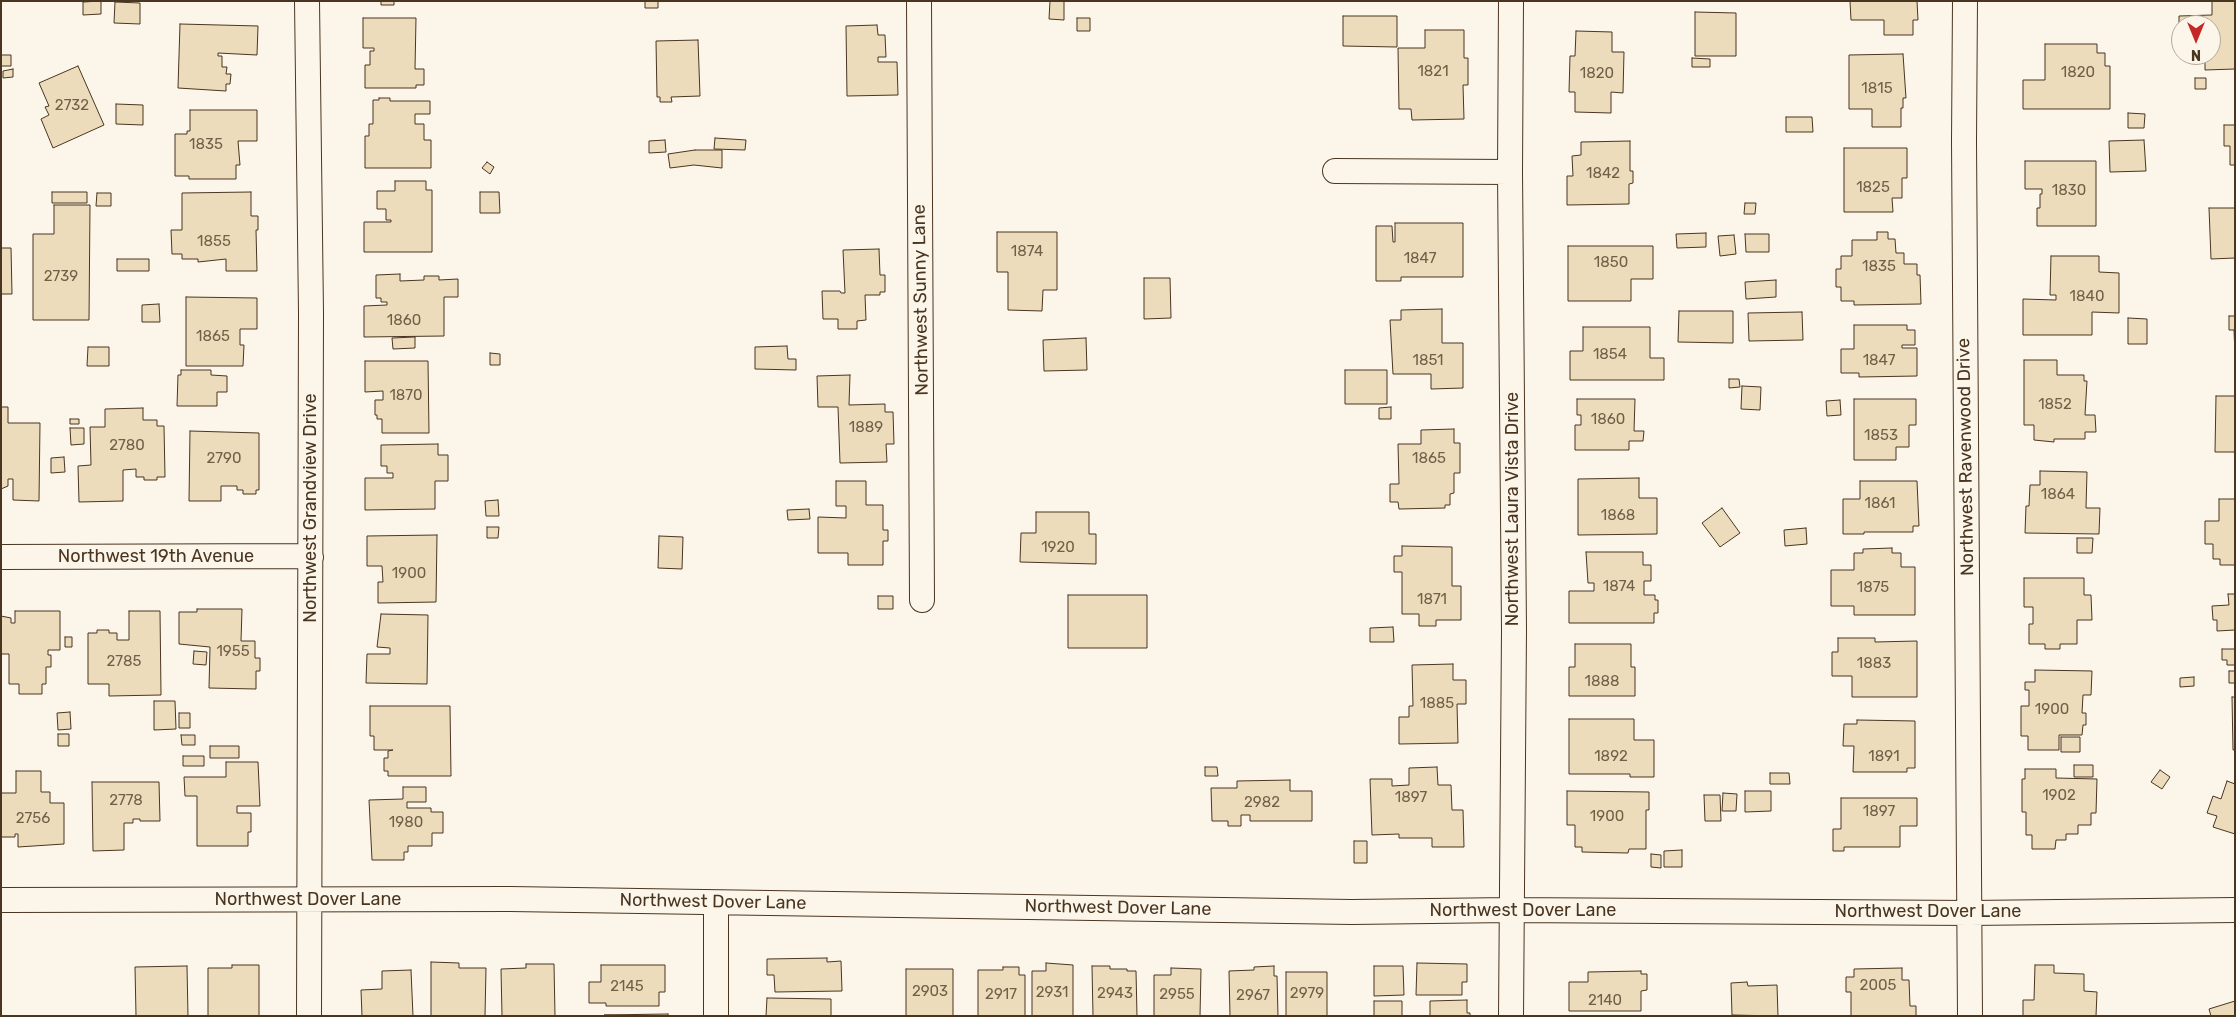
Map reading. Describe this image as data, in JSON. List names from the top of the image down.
{
  "streets": {
    "street": [
      "Northwest Sunny Lane",
      "Northwest Ravenwood Drive",
      "Northwest Grandview Drive",
      "Northwest Laura Vista Drive",
      "Northwest 19th Avenue",
      "Northwest Dover Lane"
    ]
  },
  "crossings": [
    ["Northwest Ravenwood Drive", "Northwest Dover Lane"],
    ["Northwest Grandview Drive", "Northwest 19th Avenue"],
    ["Northwest Grandview Drive", "Northwest Dover Lane"],
    ["Northwest Laura Vista Drive", "Northwest Dover Lane"]
  ],
  "house_numbers": [
    "1821",
    "1820",
    "1820",
    "1815",
    "2732",
    "1835",
    "1842",
    "1825",
    "1830",
    "1855",
    "1874",
    "1847",
    "1850",
    "1835",
    "2739",
    "1840",
    "1860",
    "1865",
    "1854",
    "1851",
    "1847",
    "1870",
    "1852",
    "1860",
    "1889",
    "1853",
    "2780",
    "2790",
    "1865",
    "1864",
    "1861",
    "1868",
    "1920",
    "1900",
    "1874",
    "1875",
    "1871",
    "1955",
    "2785",
    "1883",
    "1888",
    "1885",
    "1900",
    "1892",
    "1891",
    "1902",
    "1897",
    "2778",
    "2982",
    "1897",
    "1900",
    "2756",
    "1980",
    "2005",
    "2145",
    "2903",
    "2931",
    "2943",
    "2979",
    "2917",
    "2955",
    "2967",
    "2140"
  ],
  "north": "bottom"
}
